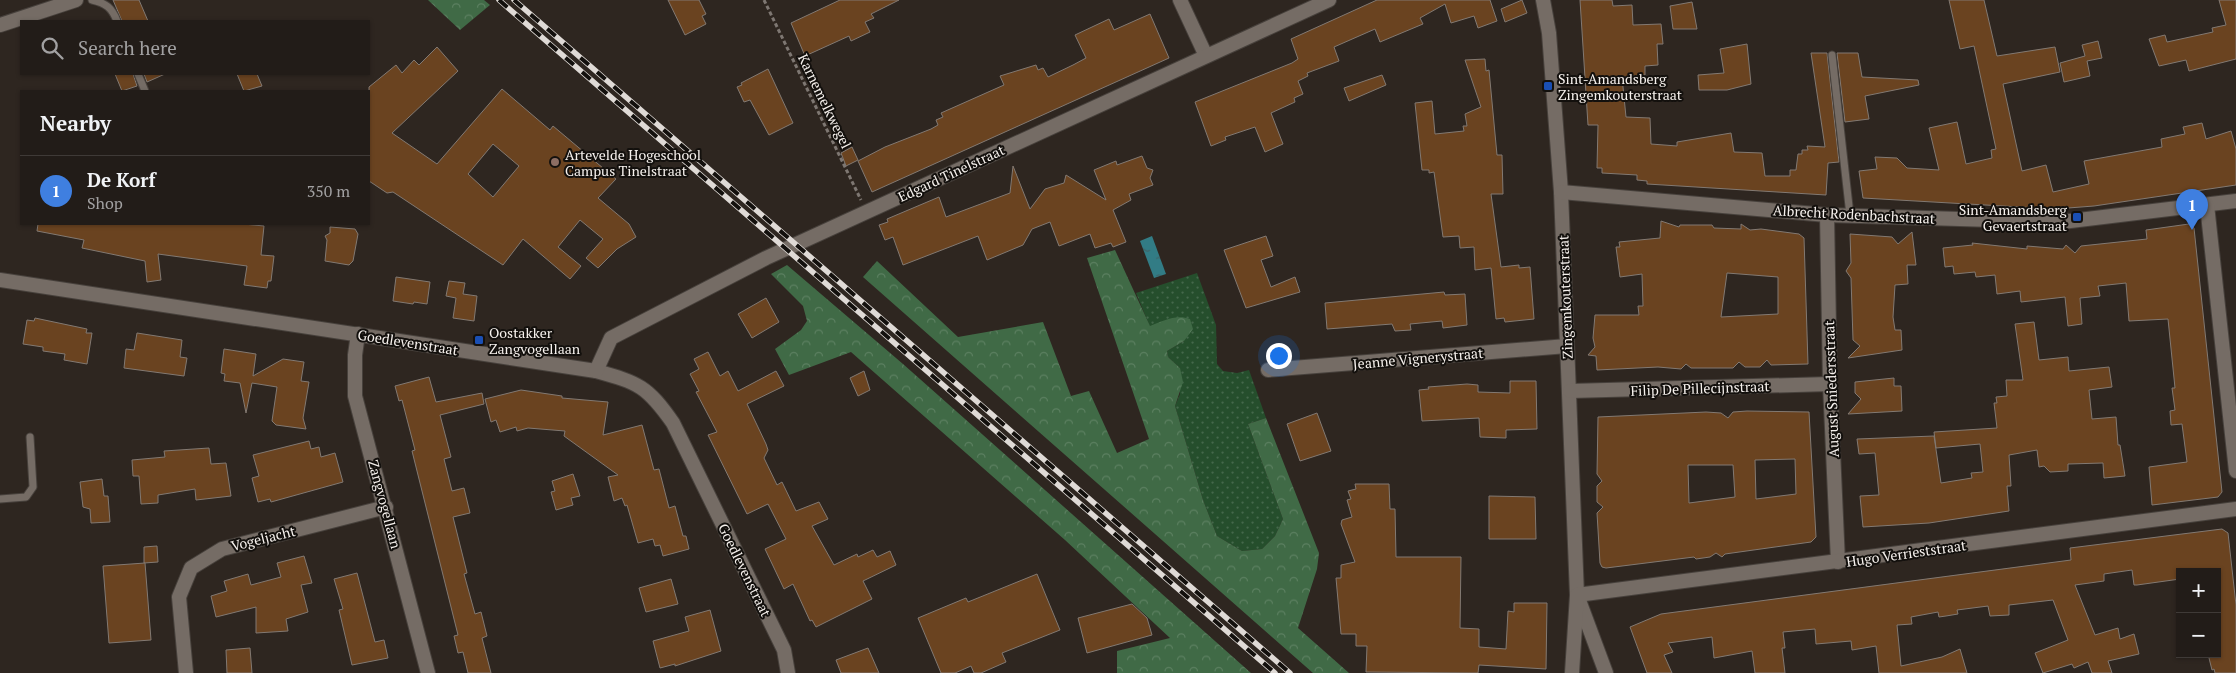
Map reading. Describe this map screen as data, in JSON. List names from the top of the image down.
{
  "streets": {
    "street": [
      "Edgard Tinelstraat",
      "Albrecht Rodenbachstraat",
      "Zingemkouterstraat",
      "Goedlevenstraat",
      "Jeanne Vignerystraat",
      "Filip De Pillecijnstraat",
      "August Sniedersstraat",
      "Zangvogellaan",
      "Vogeljacht",
      "Hugo Verrieststraat"
    ],
    "path": ["Karnemelkwegel"]
  },
  "crossings": [
    ["Karnemelkwegel", "Edgard Tinelstraat"],
    ["Edgard Tinelstraat", "Goedlevenstraat"],
    ["Albrecht Rodenbachstraat", "Zingemkouterstraat"],
    ["Albrecht Rodenbachstraat", "August Sniedersstraat"],
    ["Zingemkouterstraat", "Jeanne Vignerystraat"],
    ["Zingemkouterstraat", "Filip De Pillecijnstraat"],
    ["Zingemkouterstraat", "Hugo Verrieststraat"],
    ["Goedlevenstraat", "Zangvogellaan"],
    ["Filip De Pillecijnstraat", "August Sniedersstraat"],
    ["August Sniedersstraat", "Hugo Verrieststraat"],
    ["Zangvogellaan", "Vogeljacht"]
  ],
  "places": {
    "transit": ["Sint-Amandsberg Zingemkouterstraat", "Sint-Amandsberg Gevaertstraat", "Oostakker Zangvogellaan"],
    "other": ["Artevelde Hogeschool Campus Tinelstraat"]
  },
  "page": {
    "search": "Search here",
    "heading": "Nearby",
    "list": [
      {
        "mark": "1",
        "name": "De Korf",
        "note": "Shop",
        "value": "350 m"
      }
    ],
    "pins": "1",
    "map_buttons": ["+", "−"]
  }
}
